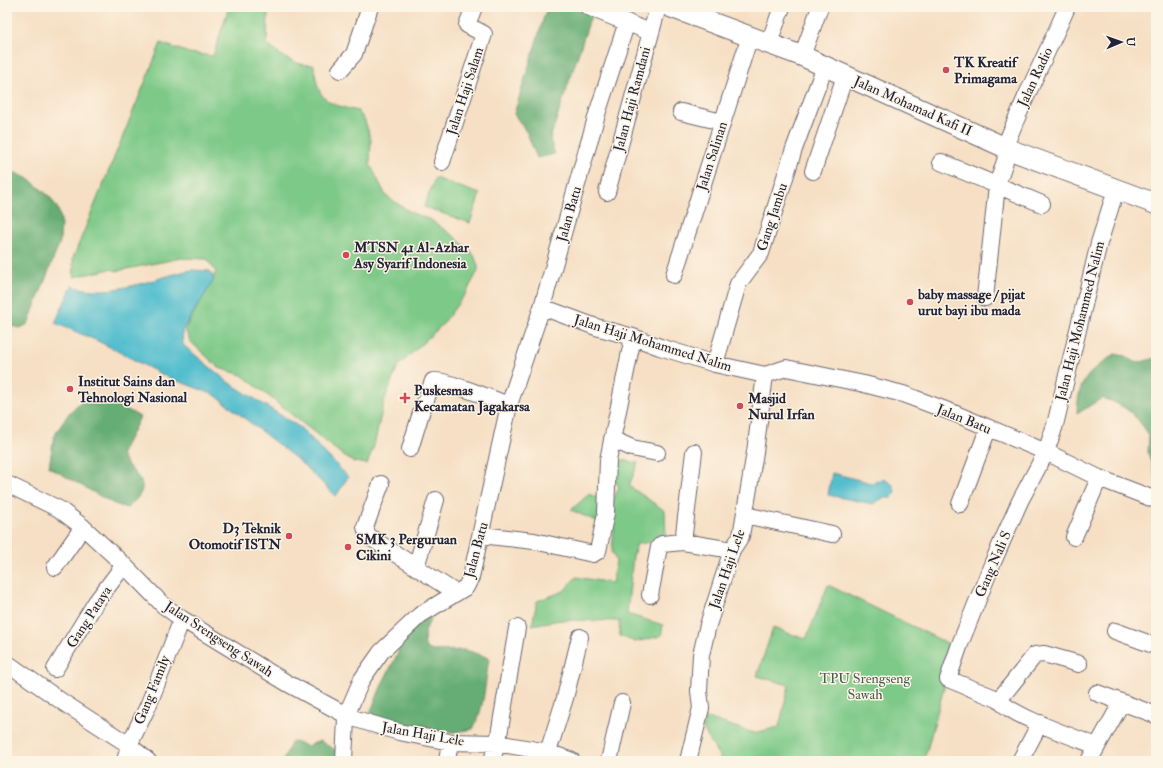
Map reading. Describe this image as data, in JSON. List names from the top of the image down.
{
  "streets": {
    "main road": ["Jalan Mohamad Kafi II"],
    "street": [
      "Jalan Radio",
      "Jalan Haji Salam",
      "Jalan Haji Ramdani",
      "Jalan Salinan",
      "Jalan Batu",
      "Gang Jambu",
      "Jalan Haji Mohammed Nalim",
      "Gang Nali S",
      "Jalan Haji Lele",
      "Gang Pataya",
      "Jalan Srengseng Sawah",
      "Gang Family"
    ]
  },
  "crossings": [
    ["Jalan Radio", "Jalan Mohamad Kafi II"],
    ["Jalan Haji Ramdani", "Jalan Mohamad Kafi II"],
    ["Jalan Mohamad Kafi II", "Jalan Salinan"],
    ["Jalan Mohamad Kafi II", "Gang Jambu"],
    ["Jalan Mohamad Kafi II", "Jalan Haji Mohammed Nalim"],
    ["Jalan Batu", "Jalan Haji Mohammed Nalim"],
    ["Jalan Batu", "Gang Nali S"],
    ["Jalan Batu", "Jalan Haji Lele"],
    ["Jalan Batu", "Jalan Srengseng Sawah"],
    ["Gang Jambu", "Jalan Haji Mohammed Nalim"],
    ["Jalan Haji Mohammed Nalim", "Gang Nali S"],
    ["Jalan Haji Mohammed Nalim", "Jalan Haji Lele"],
    ["Jalan Haji Lele", "Jalan Srengseng Sawah"],
    ["Gang Pataya", "Jalan Srengseng Sawah"],
    ["Jalan Srengseng Sawah", "Gang Family"]
  ],
  "parks": ["TPU Srengseng Sawah"],
  "places": {
    "other": [
      "TK Kreatif Primagama",
      "MTSN 41 Al-Azhar Asy Syarif Indonesia",
      "baby massage / pijat urut bayi ibu mada",
      "Institut Sains dan Tehnologi Nasional",
      "Masjid Nurul Irfan",
      "D3 Teknik Otomotif ISTN",
      "SMK 3 Perguruan Cikini"
    ],
    "health": ["Puskesmas Kecamatan Jagakarsa"]
  },
  "north": "right"
}
